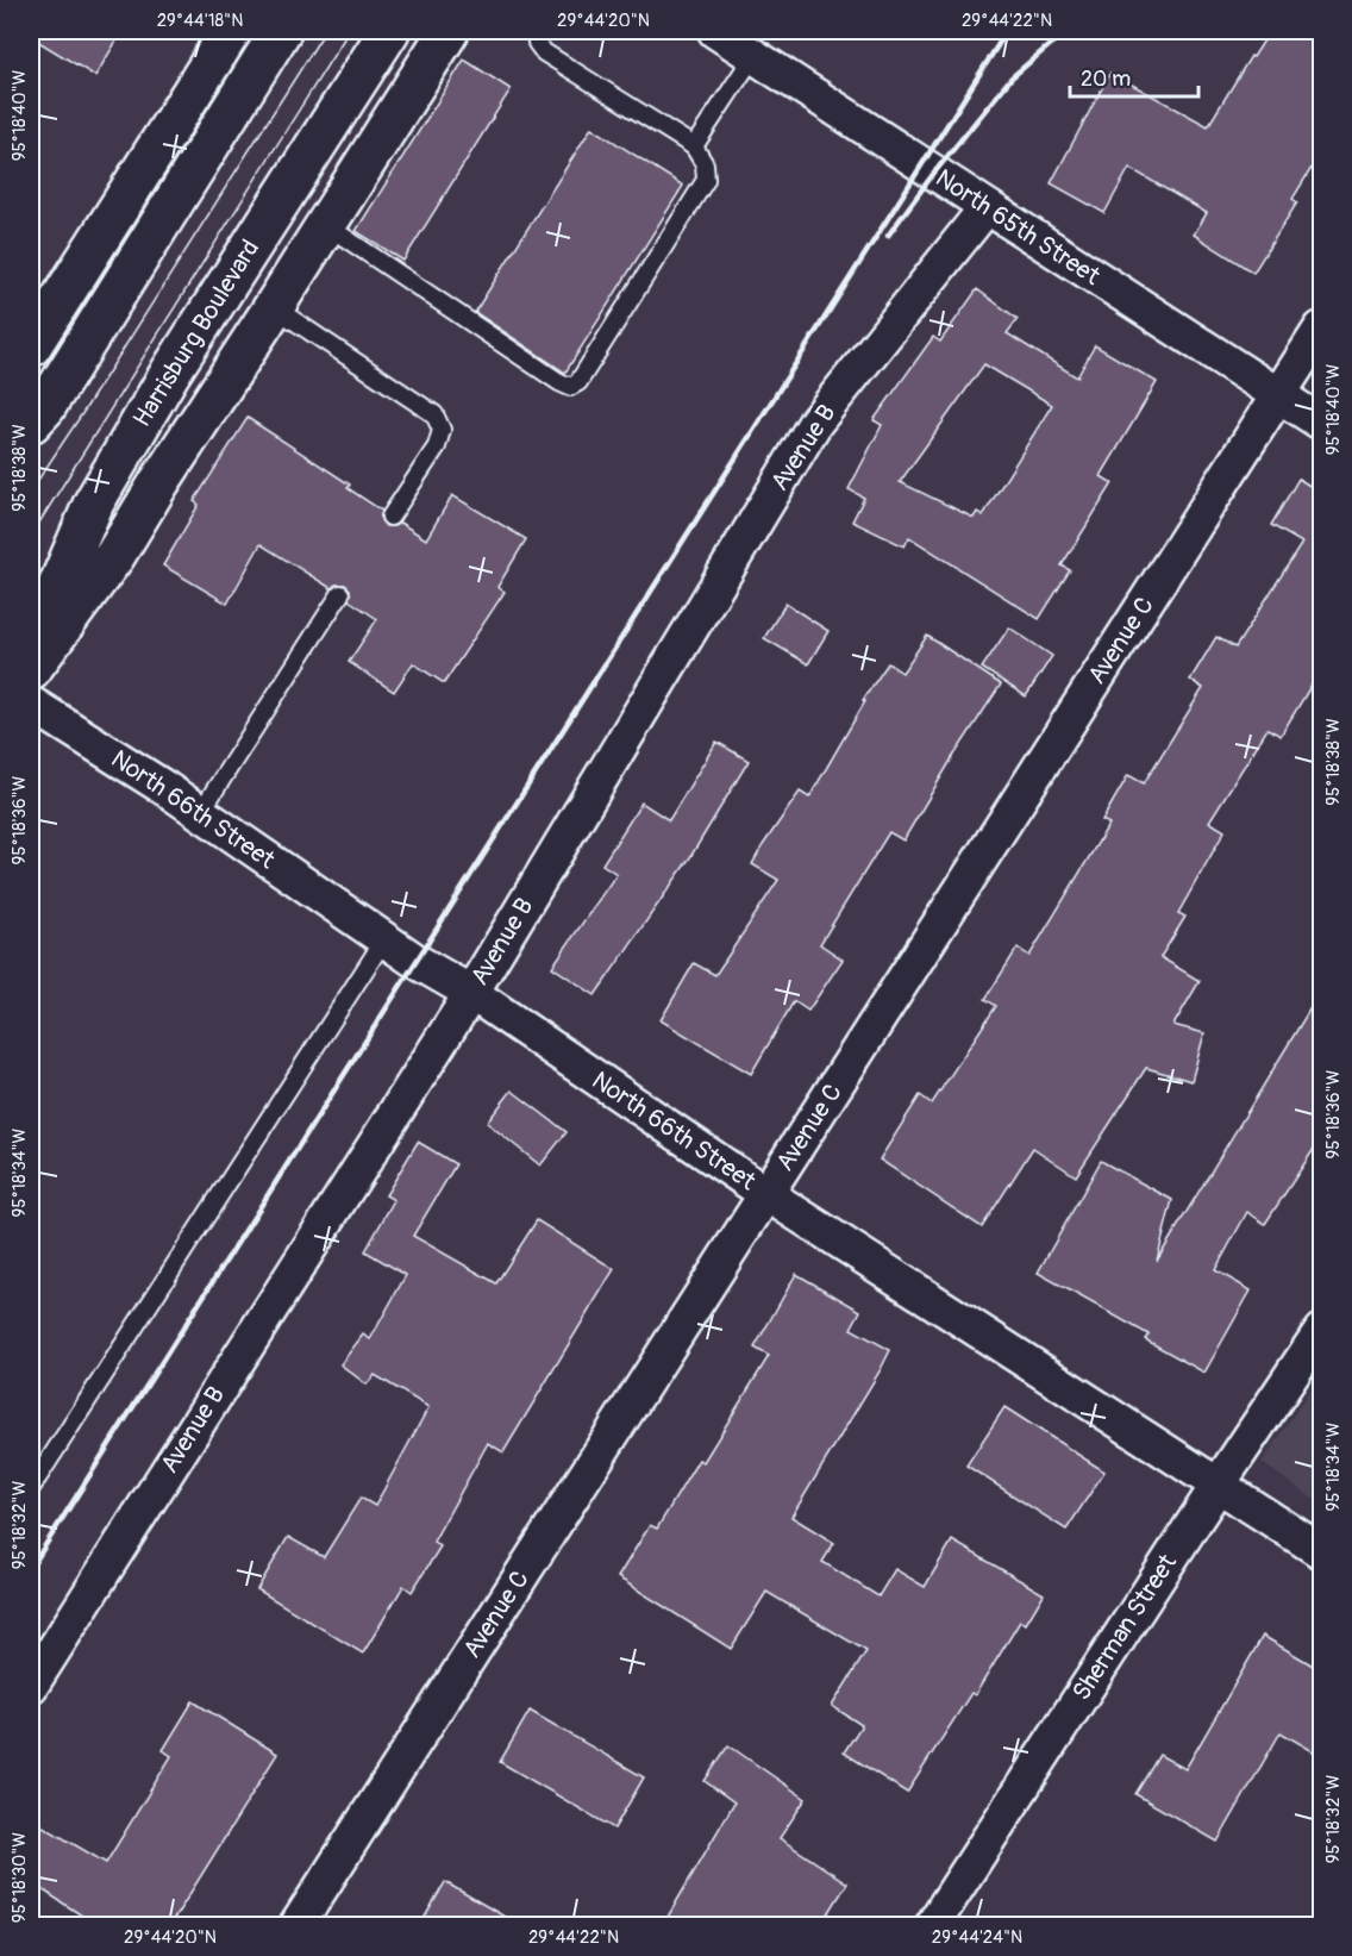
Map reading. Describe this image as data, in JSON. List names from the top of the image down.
{
  "streets": {
    "main road": ["Harrisburg Boulevard"],
    "street": [
      "North 65th Street",
      "Avenue B",
      "Avenue C",
      "North 66th Street",
      "Sherman Street"
    ]
  },
  "crossings": [
    ["North 65th Street", "Avenue B"],
    ["North 65th Street", "Avenue C"],
    ["Avenue B", "North 66th Street"],
    ["Avenue C", "North 66th Street"],
    ["North 66th Street", "Sherman Street"]
  ],
  "scale_bar": "20 m",
  "coordinates": [
    "29°44'18\"N",
    "29°44'20\"N",
    "29°44'22\"N",
    "95°18'40\"W",
    "95°18'38\"W",
    "95°18'36\"W",
    "95°18'34\"W",
    "95°18'32\"W",
    "95°18'30\"W",
    "29°44'24\"N"
  ]
}
